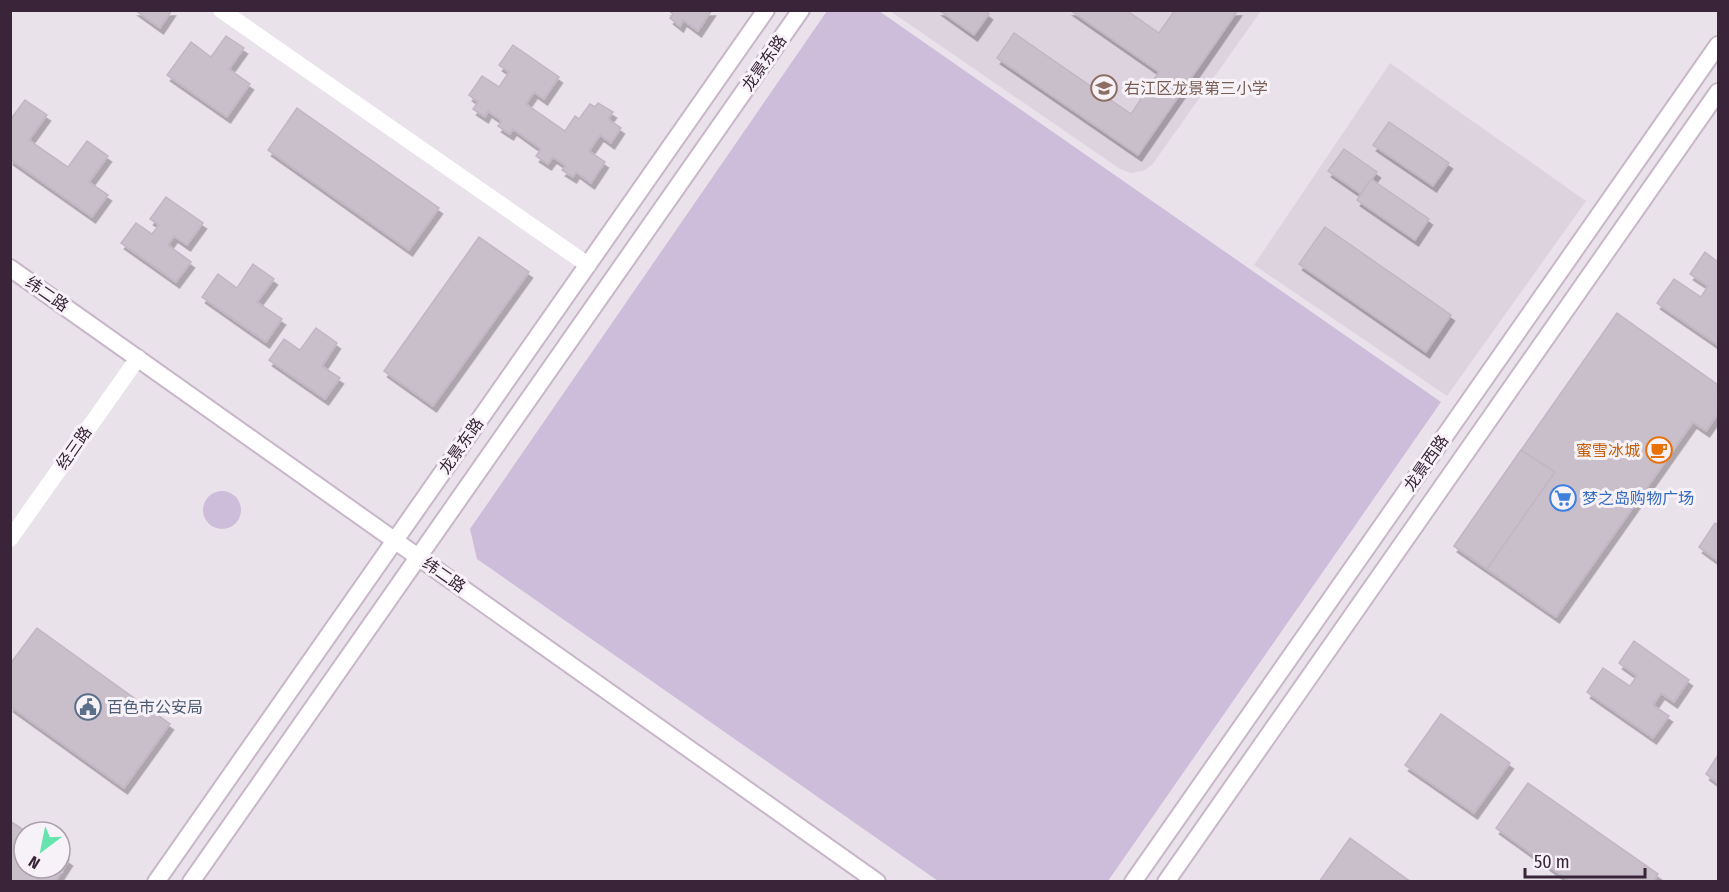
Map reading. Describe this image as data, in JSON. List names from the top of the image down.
{
  "streets": {
    "main road": [
      "龙景东路",
      "纬二路",
      "经三路",
      "龙景西路"
    ]
  },
  "crossings": [
    ["龙景东路", "纬二路"],
    ["纬二路", "经三路"]
  ],
  "places": {
    "school or university": ["右江区龙景第三小学"],
    "cafe": ["蜜雪冰城"],
    "supermarket": ["梦之岛购物广场"],
    "public building": ["百色市公安局"]
  },
  "scale_bar": "50 m",
  "north": "bottom left"
}
